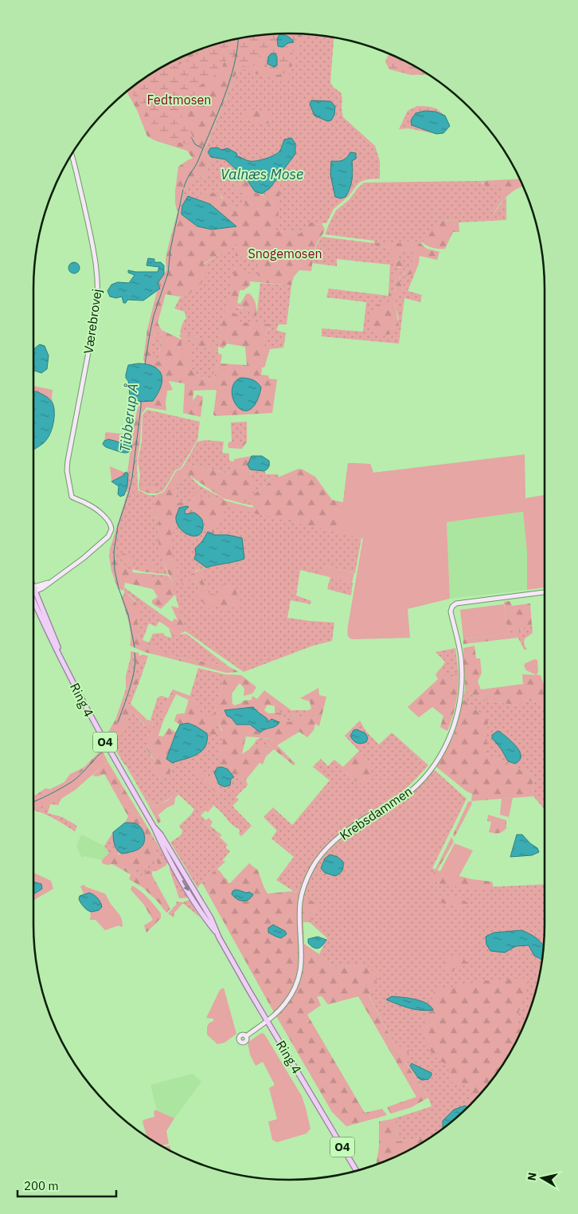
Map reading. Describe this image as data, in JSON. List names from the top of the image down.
{
  "streets": {
    "main road": ["Ring 4", "O4"],
    "street": ["Værebrovej", "Krebsdammen"]
  },
  "crossings": [
    ["Værebrovej", "Ring 4"],
    ["Ring 4", "Krebsdammen"]
  ],
  "water": ["Valnæs Mose", "Tibberup Å"],
  "parks": ["Fedtmosen", "Snogemosen"],
  "scale_bar": "200 m",
  "north": "left"
}
